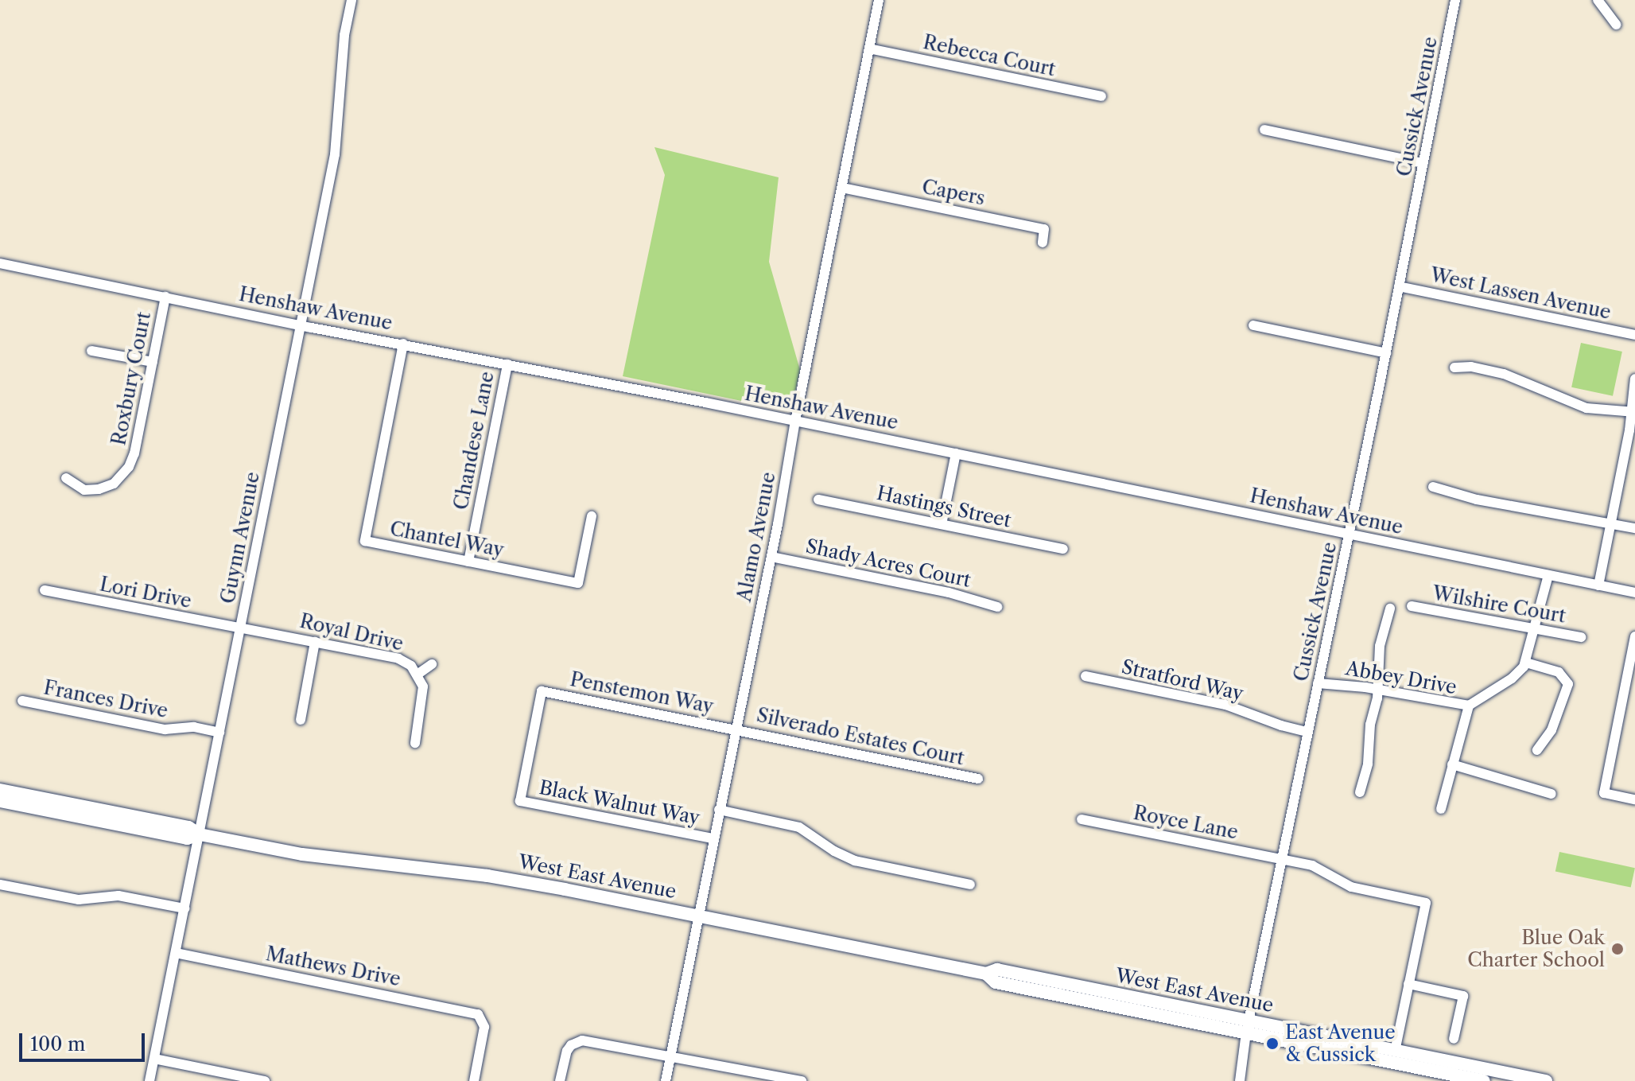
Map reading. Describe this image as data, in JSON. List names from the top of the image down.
{
  "streets": {
    "main road": ["West East Avenue"],
    "street": [
      "Rebecca Court",
      "Cussick Avenue",
      "Capers",
      "West Lassen Avenue",
      "Henshaw Avenue",
      "Roxbury Court",
      "Chandese Lane",
      "Hastings Street",
      "Alamo Avenue",
      "Guynn Avenue",
      "Chantel Way",
      "Shady Acres Court",
      "Lori Drive",
      "Wilshire Court",
      "Royal Drive",
      "Abbey Drive",
      "Stratford Way",
      "Penstemon Way",
      "Frances Drive",
      "Silverado Estates Court",
      "Black Walnut Way",
      "Royce Lane",
      "Mathews Drive"
    ]
  },
  "crossings": [
    ["Rebecca Court", "Alamo Avenue"],
    ["Cussick Avenue", "West Lassen Avenue"],
    ["Cussick Avenue", "Henshaw Avenue"],
    ["Cussick Avenue", "Abbey Drive"],
    ["Cussick Avenue", "Stratford Way"],
    ["Cussick Avenue", "Royce Lane"],
    ["Cussick Avenue", "West East Avenue"],
    ["Capers", "Alamo Avenue"],
    ["Henshaw Avenue", "Roxbury Court"],
    ["Henshaw Avenue", "Chandese Lane"],
    ["Henshaw Avenue", "Alamo Avenue"],
    ["Henshaw Avenue", "Guynn Avenue"],
    ["Henshaw Avenue", "Chantel Way"],
    ["Chandese Lane", "Chantel Way"],
    ["Alamo Avenue", "Shady Acres Court"],
    ["Alamo Avenue", "Penstemon Way"],
    ["Alamo Avenue", "Silverado Estates Court"],
    ["Alamo Avenue", "Black Walnut Way"],
    ["Alamo Avenue", "West East Avenue"],
    ["Guynn Avenue", "Lori Drive"],
    ["Guynn Avenue", "Royal Drive"],
    ["Guynn Avenue", "Frances Drive"],
    ["Guynn Avenue", "West East Avenue"],
    ["Guynn Avenue", "Mathews Drive"],
    ["Lori Drive", "Royal Drive"],
    ["Penstemon Way", "Silverado Estates Court"],
    ["Penstemon Way", "Black Walnut Way"]
  ],
  "places": ["Blue Oak Charter School", "East Avenue & Cussick"],
  "scale_bar": "100 m"
}
